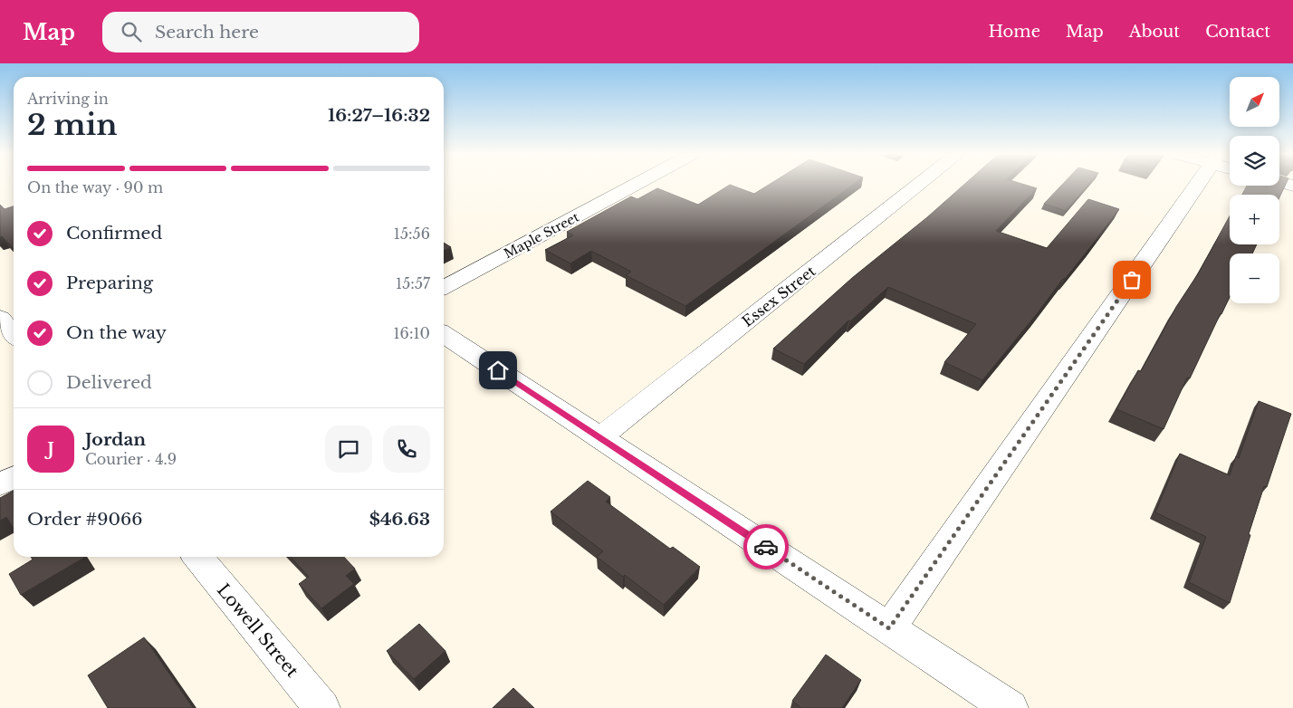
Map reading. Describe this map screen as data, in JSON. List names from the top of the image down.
{
  "streets": {
    "street": ["Maple Street", "Essex Street", "Lowell Street"]
  },
  "north": "top right",
  "page": {
    "header": "Map",
    "search": "Search here",
    "nav": [
      "Home",
      "Map",
      "About",
      "Contact"
    ],
    "map_buttons": ["+", "−"],
    "heading": ["2 min", "Arriving in", "16:27–16:32"],
    "panel": [
      "Jordan",
      "Courier · 4.9",
      "Order #9066",
      "$46.63"
    ],
    "bar": "On the way · 90 m",
    "list": [
      ["Confirmed", "15:56"],
      ["Preparing", "15:57"],
      ["On the way", "16:10"],
      "Delivered"
    ],
    "round": "J"
  }
}
